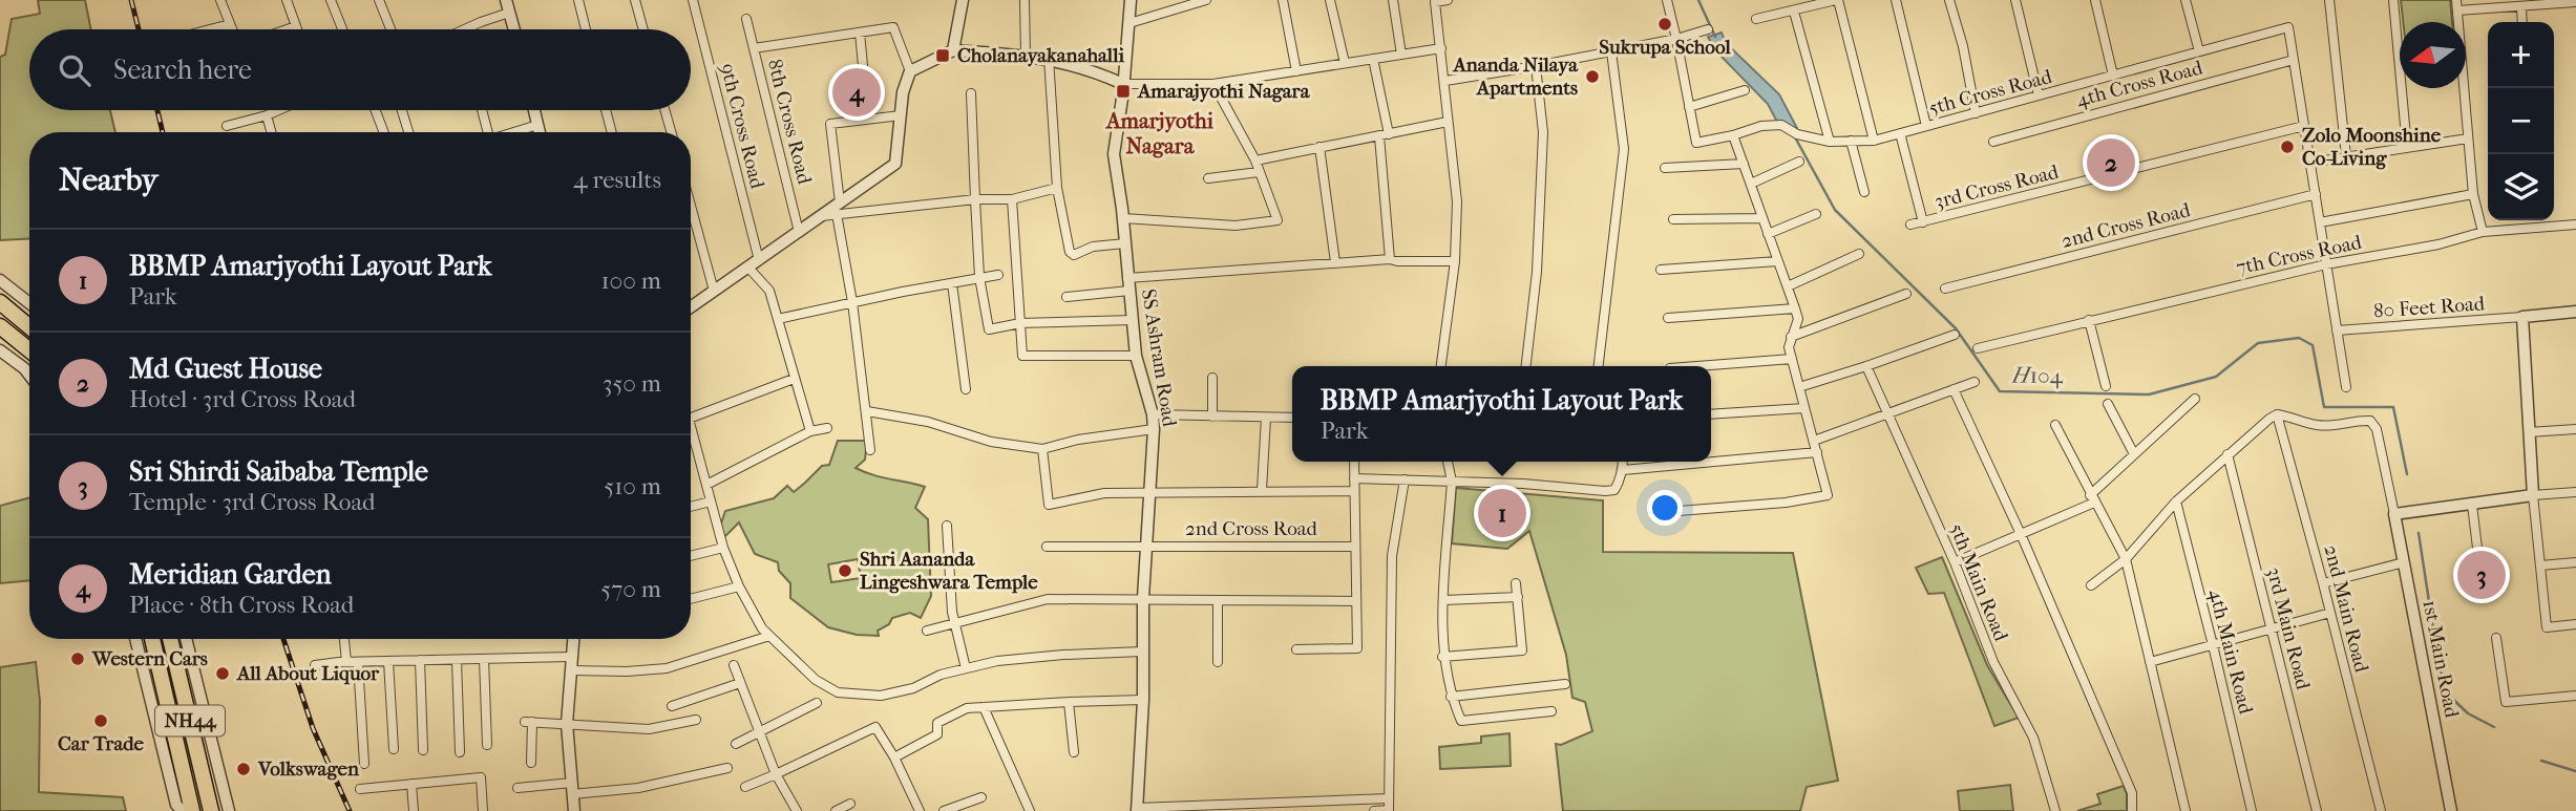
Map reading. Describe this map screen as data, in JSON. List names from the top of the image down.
{
  "streets": {
    "highway": ["NH44"],
    "street": [
      "4th Cross Road",
      "5th Cross Road",
      "8th Cross Road",
      "9th Cross Road",
      "3rd Cross Road",
      "2nd Cross Road",
      "7th Cross Road",
      "80 Feet Road",
      "SS Ashram Road",
      "5th Main Road",
      "2nd Main Road",
      "3rd Main Road",
      "4th Main Road",
      "1st Main Road"
    ]
  },
  "crossings": [
    ["4th Cross Road", "5th Cross Road"],
    ["2nd Cross Road", "SS Ashram Road"]
  ],
  "districts": ["Amarjyothi Nagara"],
  "water": ["H104"],
  "places": {
    "other": [
      "Sukrupa School",
      "Ananda Nilaya Apartments",
      "Zolo Moonshine Co-Living",
      "Shri Aananda Lingeshwara Temple",
      "Western Cars",
      "All About Liquor",
      "Car Trade",
      "Volkswagen"
    ],
    "transit": ["Cholanayakanahalli", "Amarajyothi Nagara"]
  },
  "north": "left",
  "page": {
    "map_buttons": ["+", "−"],
    "search": "Search here",
    "pins": [
      "4",
      "2",
      "1",
      "3"
    ],
    "heading": ["Nearby", "4 results"],
    "list": [
      {
        "mark": "1",
        "name": "BBMP Amarjyothi Layout Park",
        "note": "Park",
        "value": "100 m"
      },
      {
        "mark": "2",
        "name": "Md Guest House",
        "note": "Hotel · 3rd Cross Road",
        "value": "350 m"
      },
      {
        "mark": "3",
        "name": "Sri Shirdi Saibaba Temple",
        "note": "Temple · 3rd Cross Road",
        "value": "510 m"
      },
      {
        "mark": "4",
        "name": "Meridian Garden",
        "note": "Place · 8th Cross Road",
        "value": "570 m"
      }
    ],
    "popup": ["BBMP Amarjyothi Layout Park", "Park"]
  }
}
